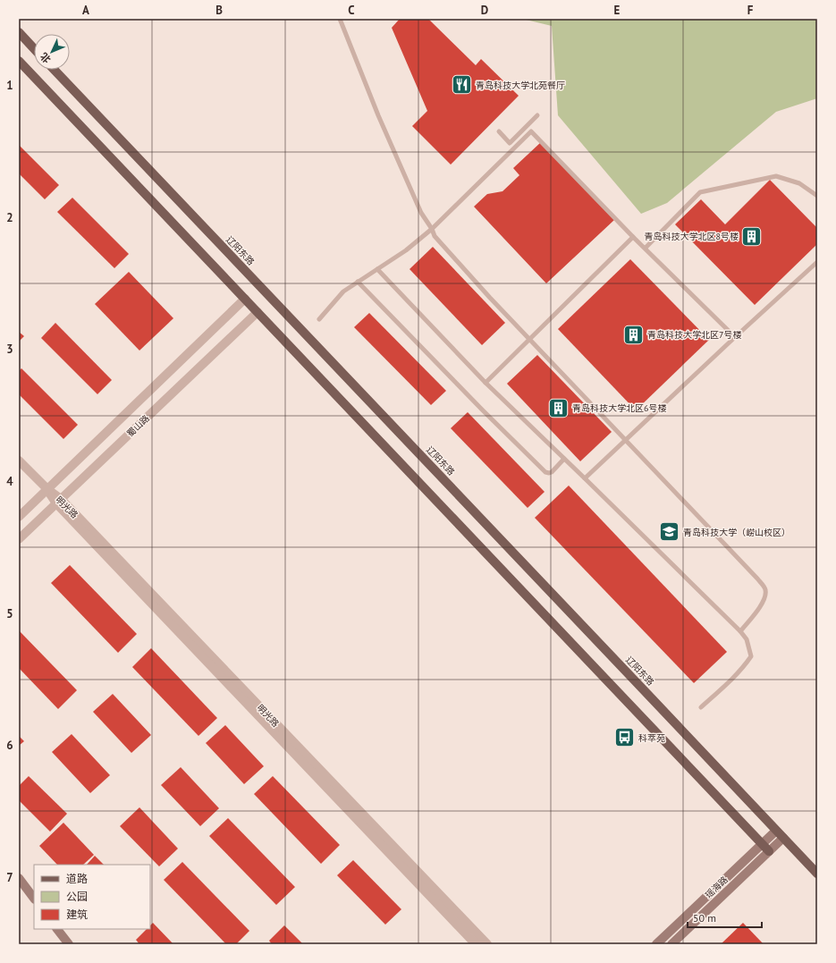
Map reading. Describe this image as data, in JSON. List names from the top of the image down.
{
  "streets": {
    "main road": ["辽阳东路"],
    "street": ["蜀山路", "明光路", "瑶海路"]
  },
  "crossings": [
    ["辽阳东路", "瑶海路"],
    ["蜀山路", "明光路"]
  ],
  "places": {
    "restaurant": ["青岛科技大学北苑餐厅"],
    "building": ["青岛科技大学北区8号楼", "青岛科技大学北区7号楼", "青岛科技大学北区6号楼"],
    "school or university": ["青岛科技大学（崂山校区）"],
    "bus stop": ["科萃苑"]
  },
  "legend": ["道路", "公园", "建筑"],
  "scale_bar": "50 m",
  "north": "bottom left",
  "grid": {
    "columns": [
      "A",
      "B",
      "C",
      "D",
      "E",
      "F"
    ],
    "rows": [
      "1",
      "2",
      "3",
      "4",
      "5",
      "6",
      "7"
    ]
  }
}
